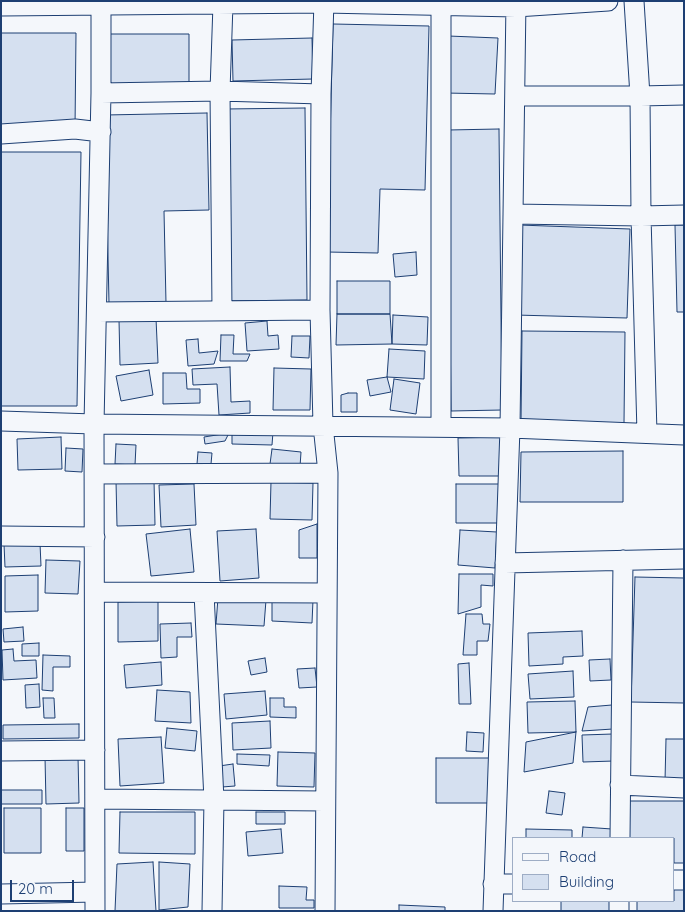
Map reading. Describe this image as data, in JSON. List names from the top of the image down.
{
  "legend": ["Road", "Building"],
  "scale_bar": "20 m"
}
